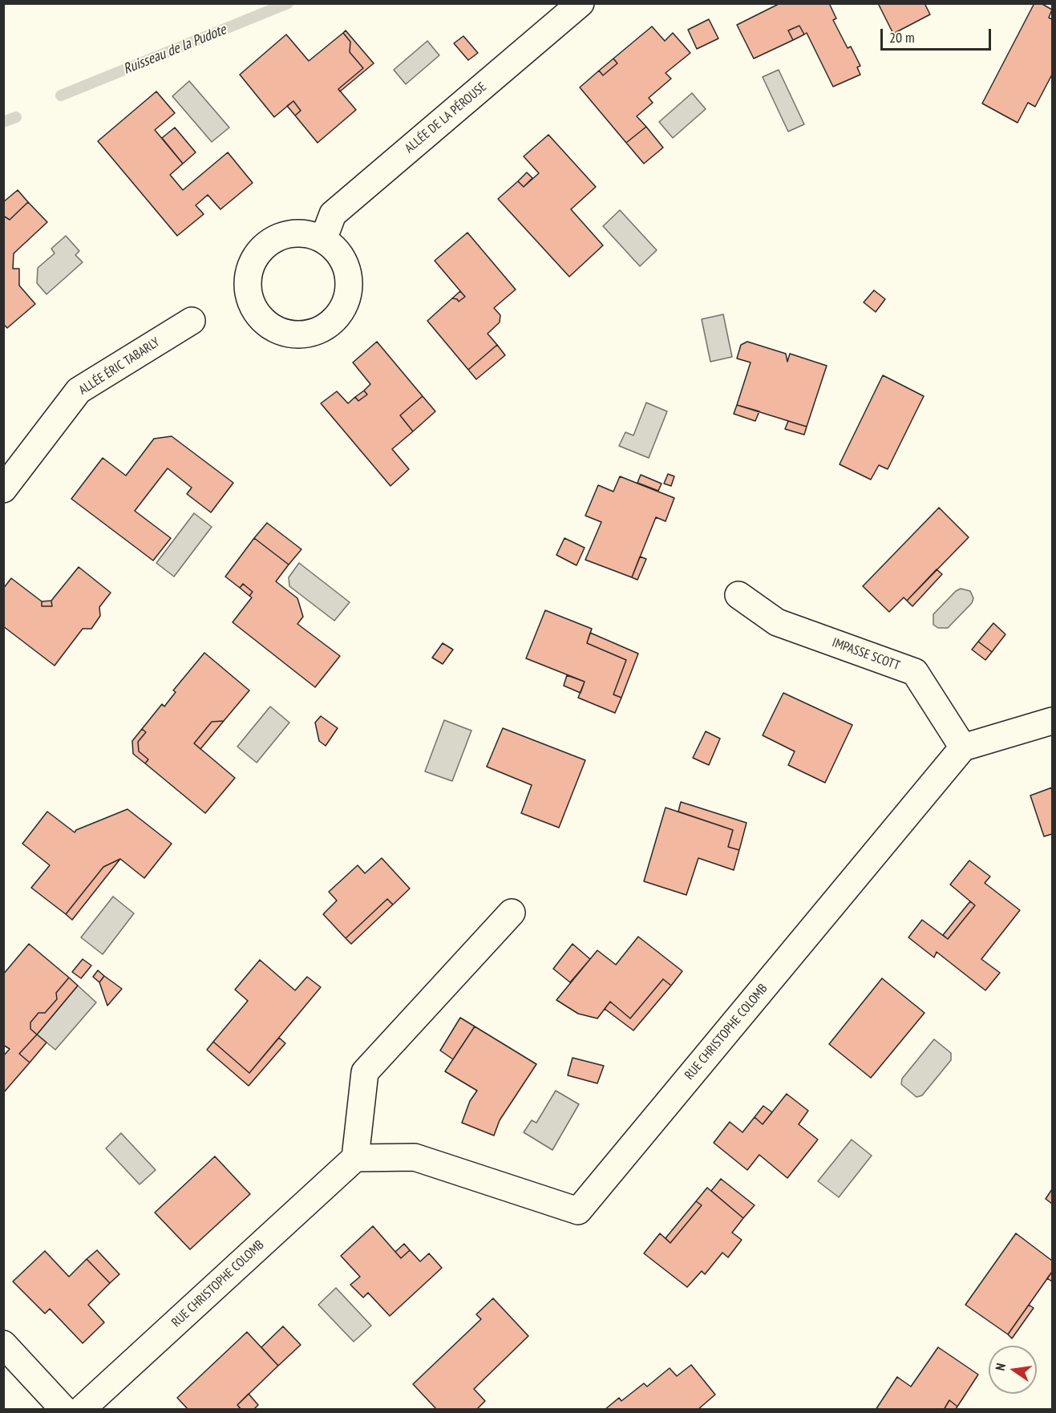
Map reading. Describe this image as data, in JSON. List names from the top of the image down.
{
  "streets": {
    "street": [
      "ALLÉE DE LA PÉROUSE",
      "ALLÉE ÉRIC TABARLY",
      "IMPASSE SCOTT",
      "RUE CHRISTOPHE COLOMB"
    ]
  },
  "crossings": [
    ["IMPASSE SCOTT", "RUE CHRISTOPHE COLOMB"]
  ],
  "water": ["Ruisseau de la Pudote"],
  "scale_bar": "20 m",
  "north": "left"
}
